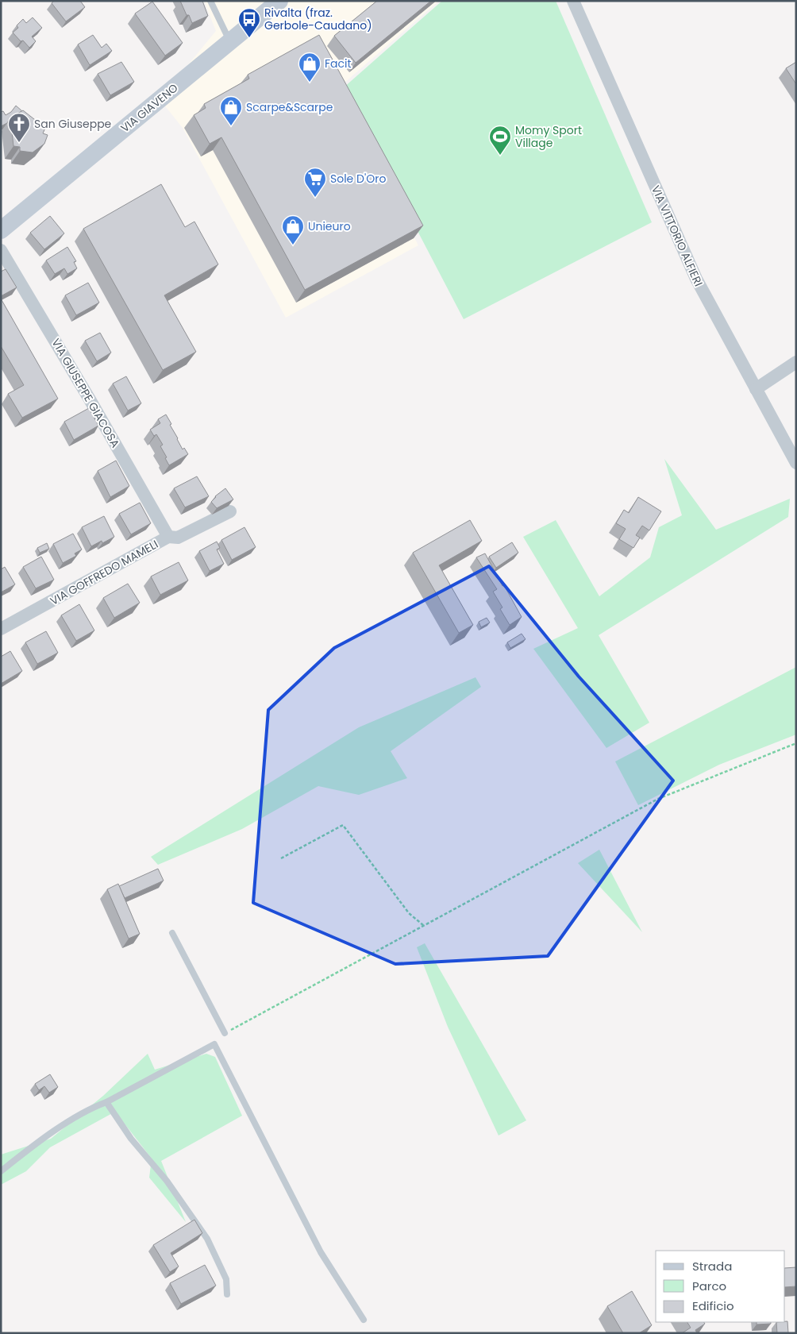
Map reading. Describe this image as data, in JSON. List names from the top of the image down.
{
  "streets": {
    "main road": ["VIA GIAVENO"],
    "street": ["VIA VITTORIO ALFIERI", "VIA GIUSEPPE GIACOSA", "VIA GOFFREDO MAMELI"]
  },
  "crossings": [
    ["VIA GIUSEPPE GIACOSA", "VIA GOFFREDO MAMELI"]
  ],
  "places": {
    "bus stop": ["Rivalta (fraz. Gerbole-Caudano)"],
    "shop": ["Facit", "Scarpe&Scarpe", "Unieuro"],
    "church": ["San Giuseppe"],
    "sports": ["Momy Sport Village"],
    "supermarket": ["Sole D'Oro"]
  },
  "legend": ["Strada", "Parco", "Edificio"]
}
